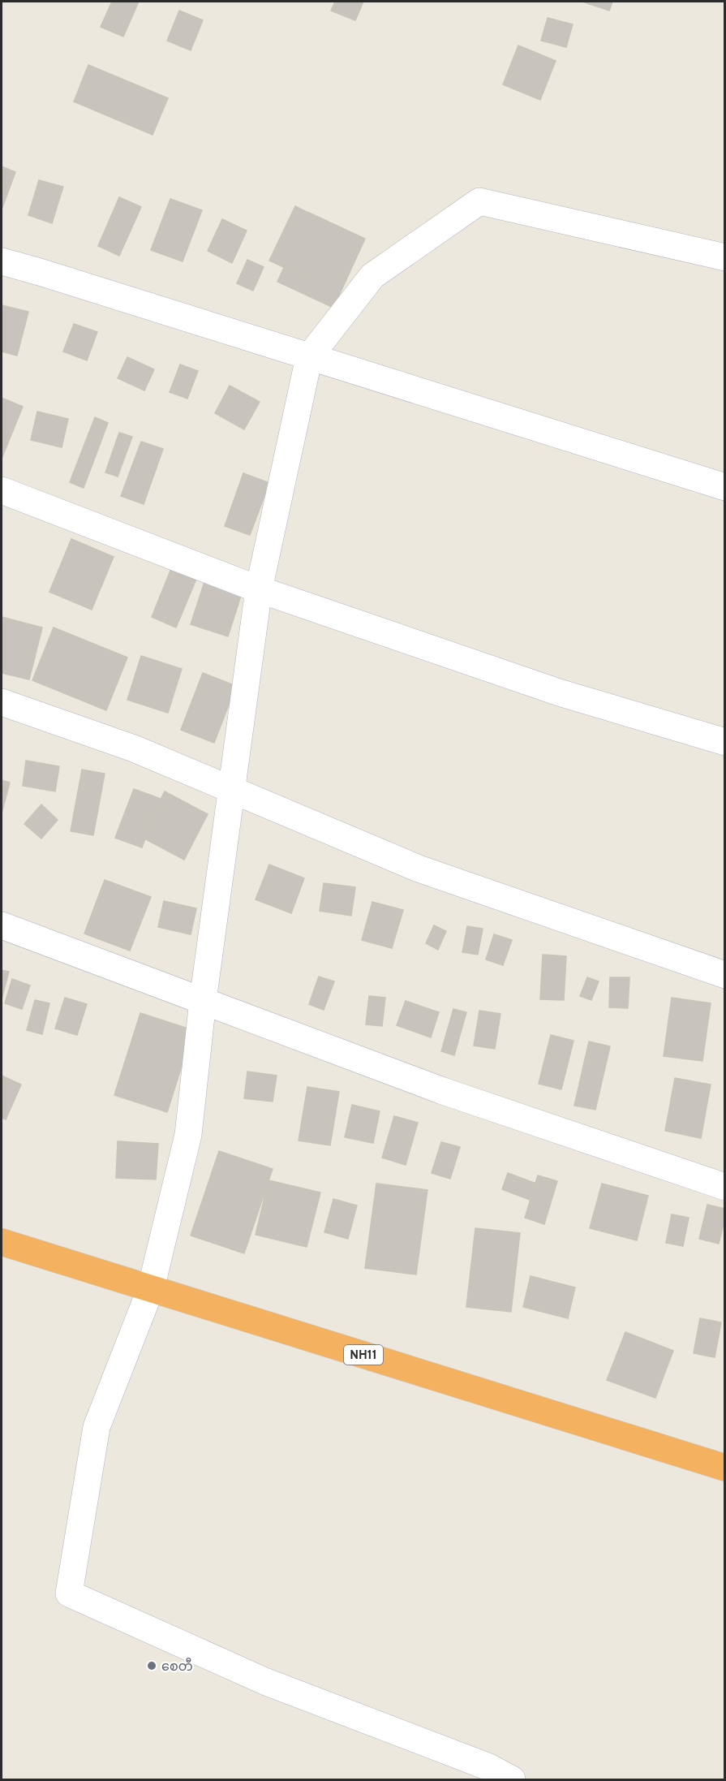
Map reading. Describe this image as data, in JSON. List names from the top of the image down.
{
  "streets": {
    "highway": ["NH11"]
  },
  "places": ["စေတီ"]
}
